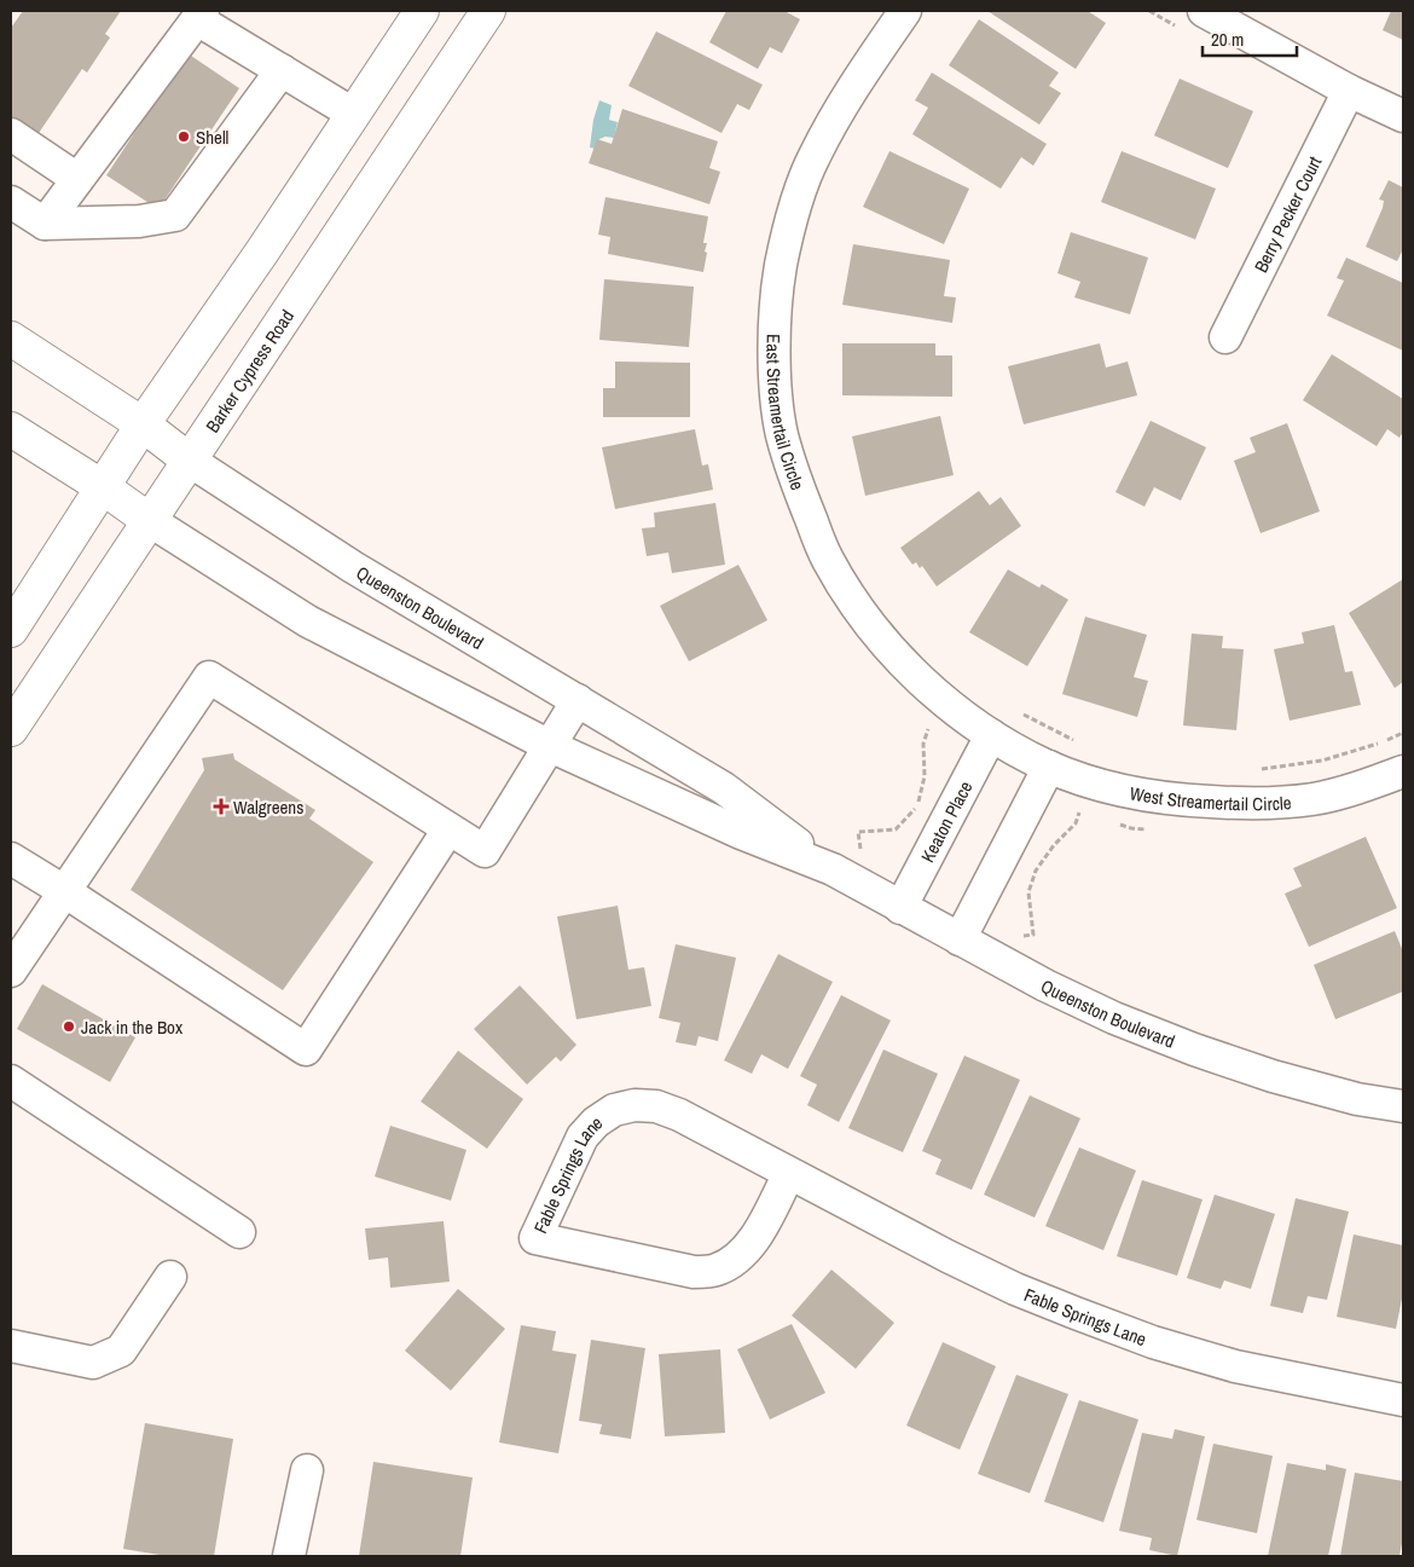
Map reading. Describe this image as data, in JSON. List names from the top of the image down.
{
  "streets": {
    "main road": ["Barker Cypress Road", "Queenston Boulevard"],
    "street": [
      "Berry Pecker Court",
      "East Streamertail Circle",
      "West Streamertail Circle",
      "Keaton Place",
      "Fable Springs Lane"
    ]
  },
  "crossings": [
    ["Barker Cypress Road", "Queenston Boulevard"],
    ["East Streamertail Circle", "West Streamertail Circle"],
    ["East Streamertail Circle", "Keaton Place"],
    ["Queenston Boulevard", "Keaton Place"]
  ],
  "places": {
    "other": ["Shell", "Jack in the Box"],
    "health": ["Walgreens"]
  },
  "scale_bar": "20 m"
}
